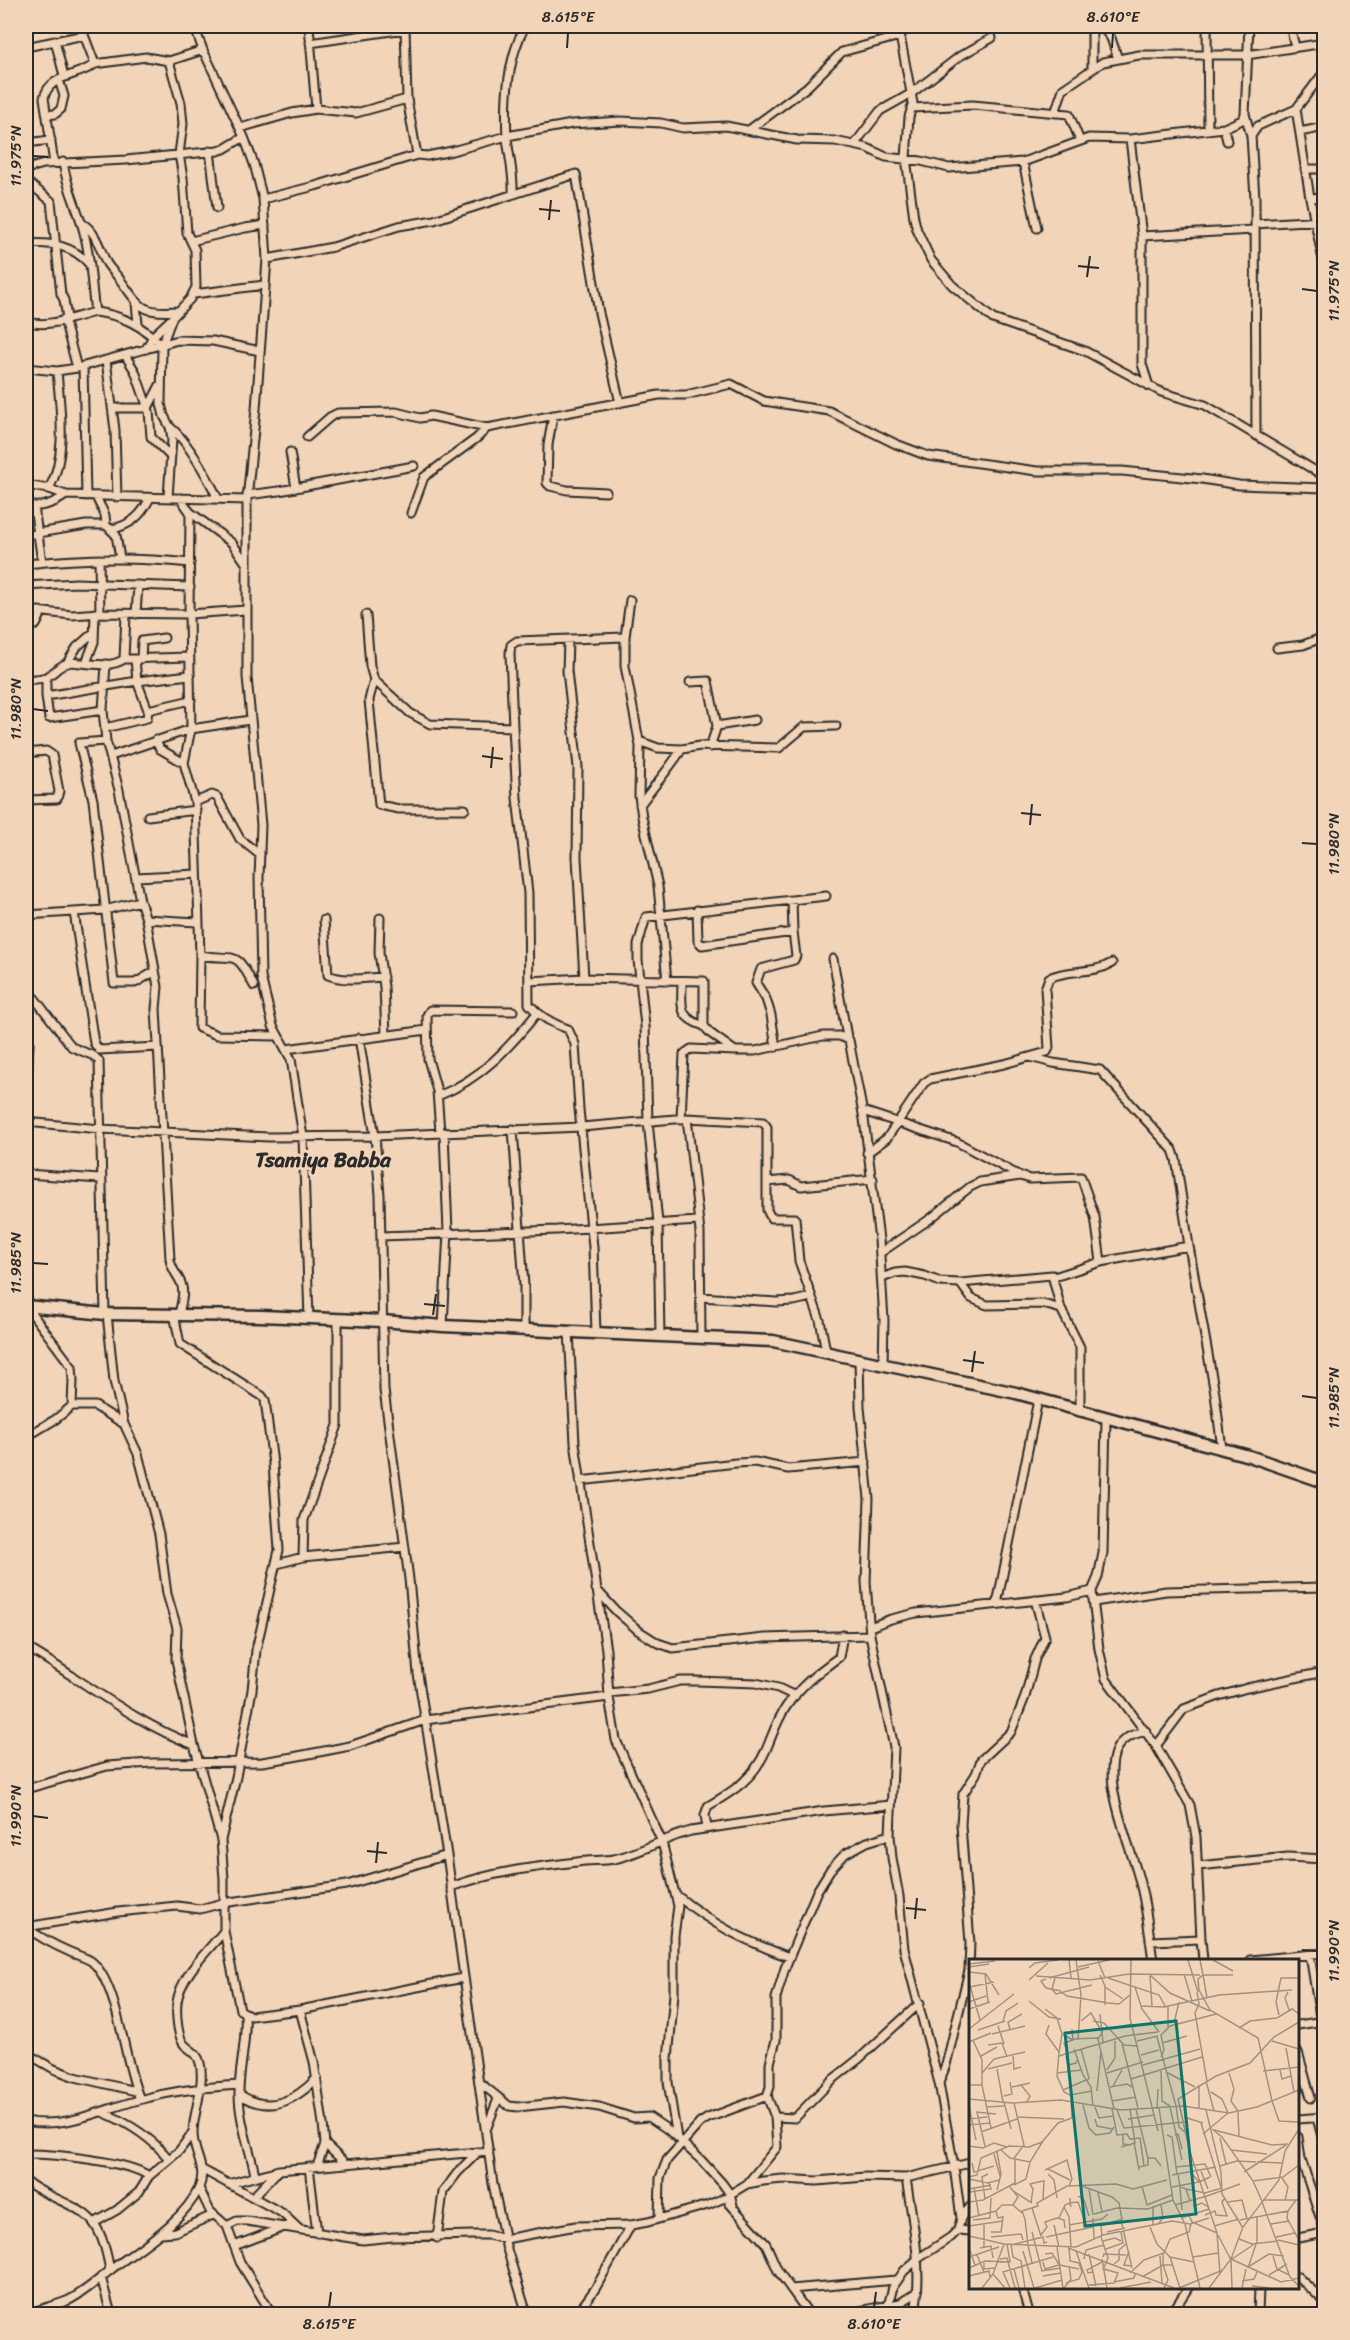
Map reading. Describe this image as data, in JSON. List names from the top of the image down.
{
  "districts": ["Tsamiya Babba"],
  "coordinates": [
    "8.615°E",
    "8.610°E",
    "11.975°N",
    "11.980°N",
    "11.985°N",
    "11.990°N"
  ]
}
